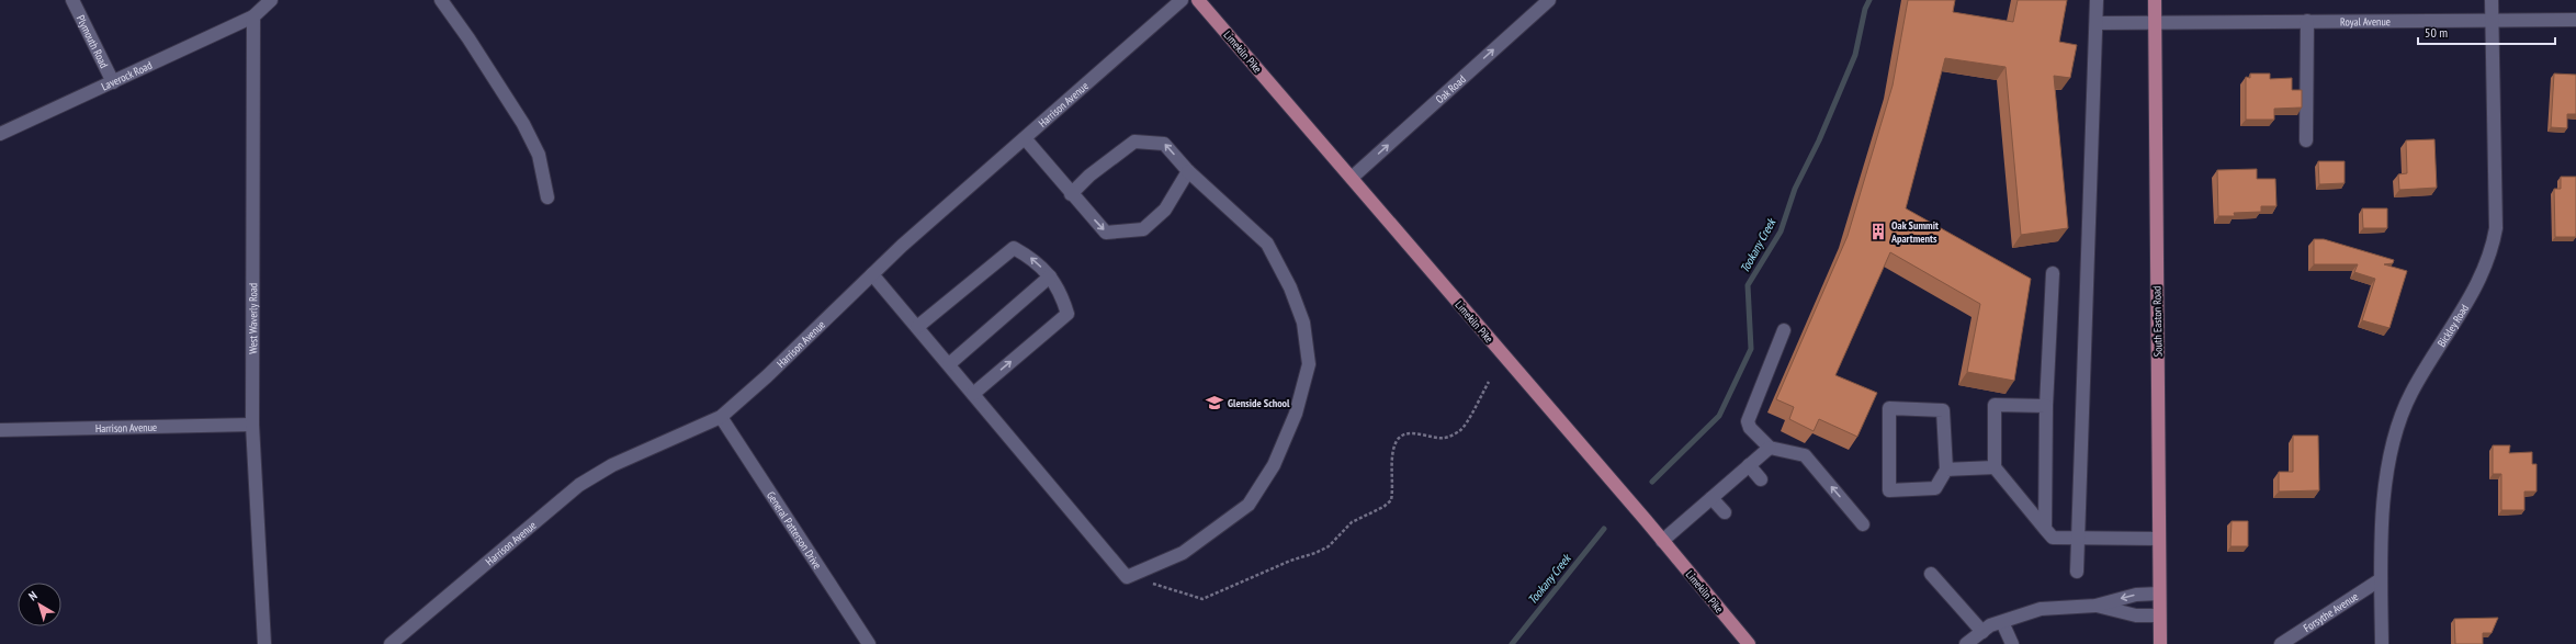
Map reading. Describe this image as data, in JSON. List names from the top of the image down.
{
  "streets": {
    "main road": ["Limekiln Pike", "South Easton Road"],
    "street": [
      "Royal Avenue",
      "Plymouth Road",
      "Laverock Road",
      "Oak Road",
      "Harrison Avenue",
      "West Waverly Road",
      "Bickley Road",
      "General Patterson Drive",
      "Forsythe Avenue"
    ]
  },
  "crossings": [
    ["Royal Avenue", "South Easton Road"],
    ["Royal Avenue", "Bickley Road"],
    ["Plymouth Road", "Laverock Road"],
    ["Limekiln Pike", "Oak Road"],
    ["Laverock Road", "West Waverly Road"],
    ["Harrison Avenue", "West Waverly Road"],
    ["Harrison Avenue", "General Patterson Drive"],
    ["Bickley Road", "Forsythe Avenue"]
  ],
  "one_way": ["Oak Road"],
  "water": ["Tookany Creek"],
  "places": {
    "building": ["Oak Summit Apartments"],
    "school or university": ["Glenside School"]
  },
  "scale_bar": "50 m",
  "north": "top left"
}
